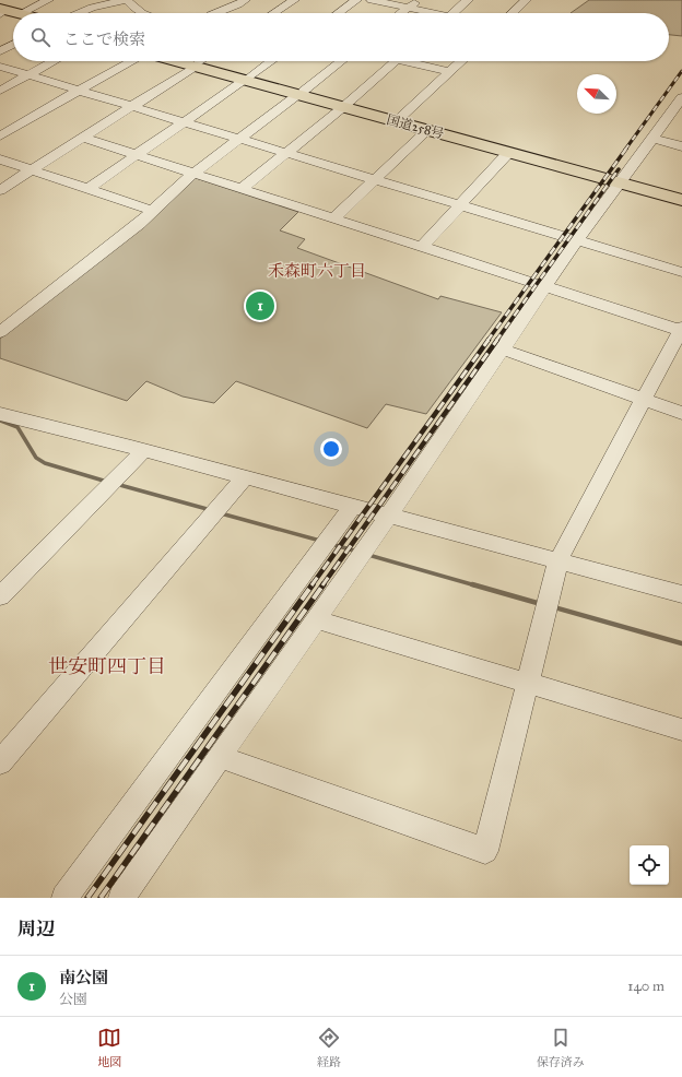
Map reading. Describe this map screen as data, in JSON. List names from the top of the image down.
{
  "streets": {
    "highway": ["国道258号"]
  },
  "districts": ["禾森町六丁目", "世安町四丁目"],
  "north": "top left",
  "page": {
    "search": "ここで検索",
    "pins": "1",
    "heading": "周辺",
    "list": [
      {
        "mark": "1",
        "name": "南公園",
        "note": "公園",
        "value": "140 m"
      }
    ],
    "nav": ["地図", "経路", "保存済み"]
  }
}
